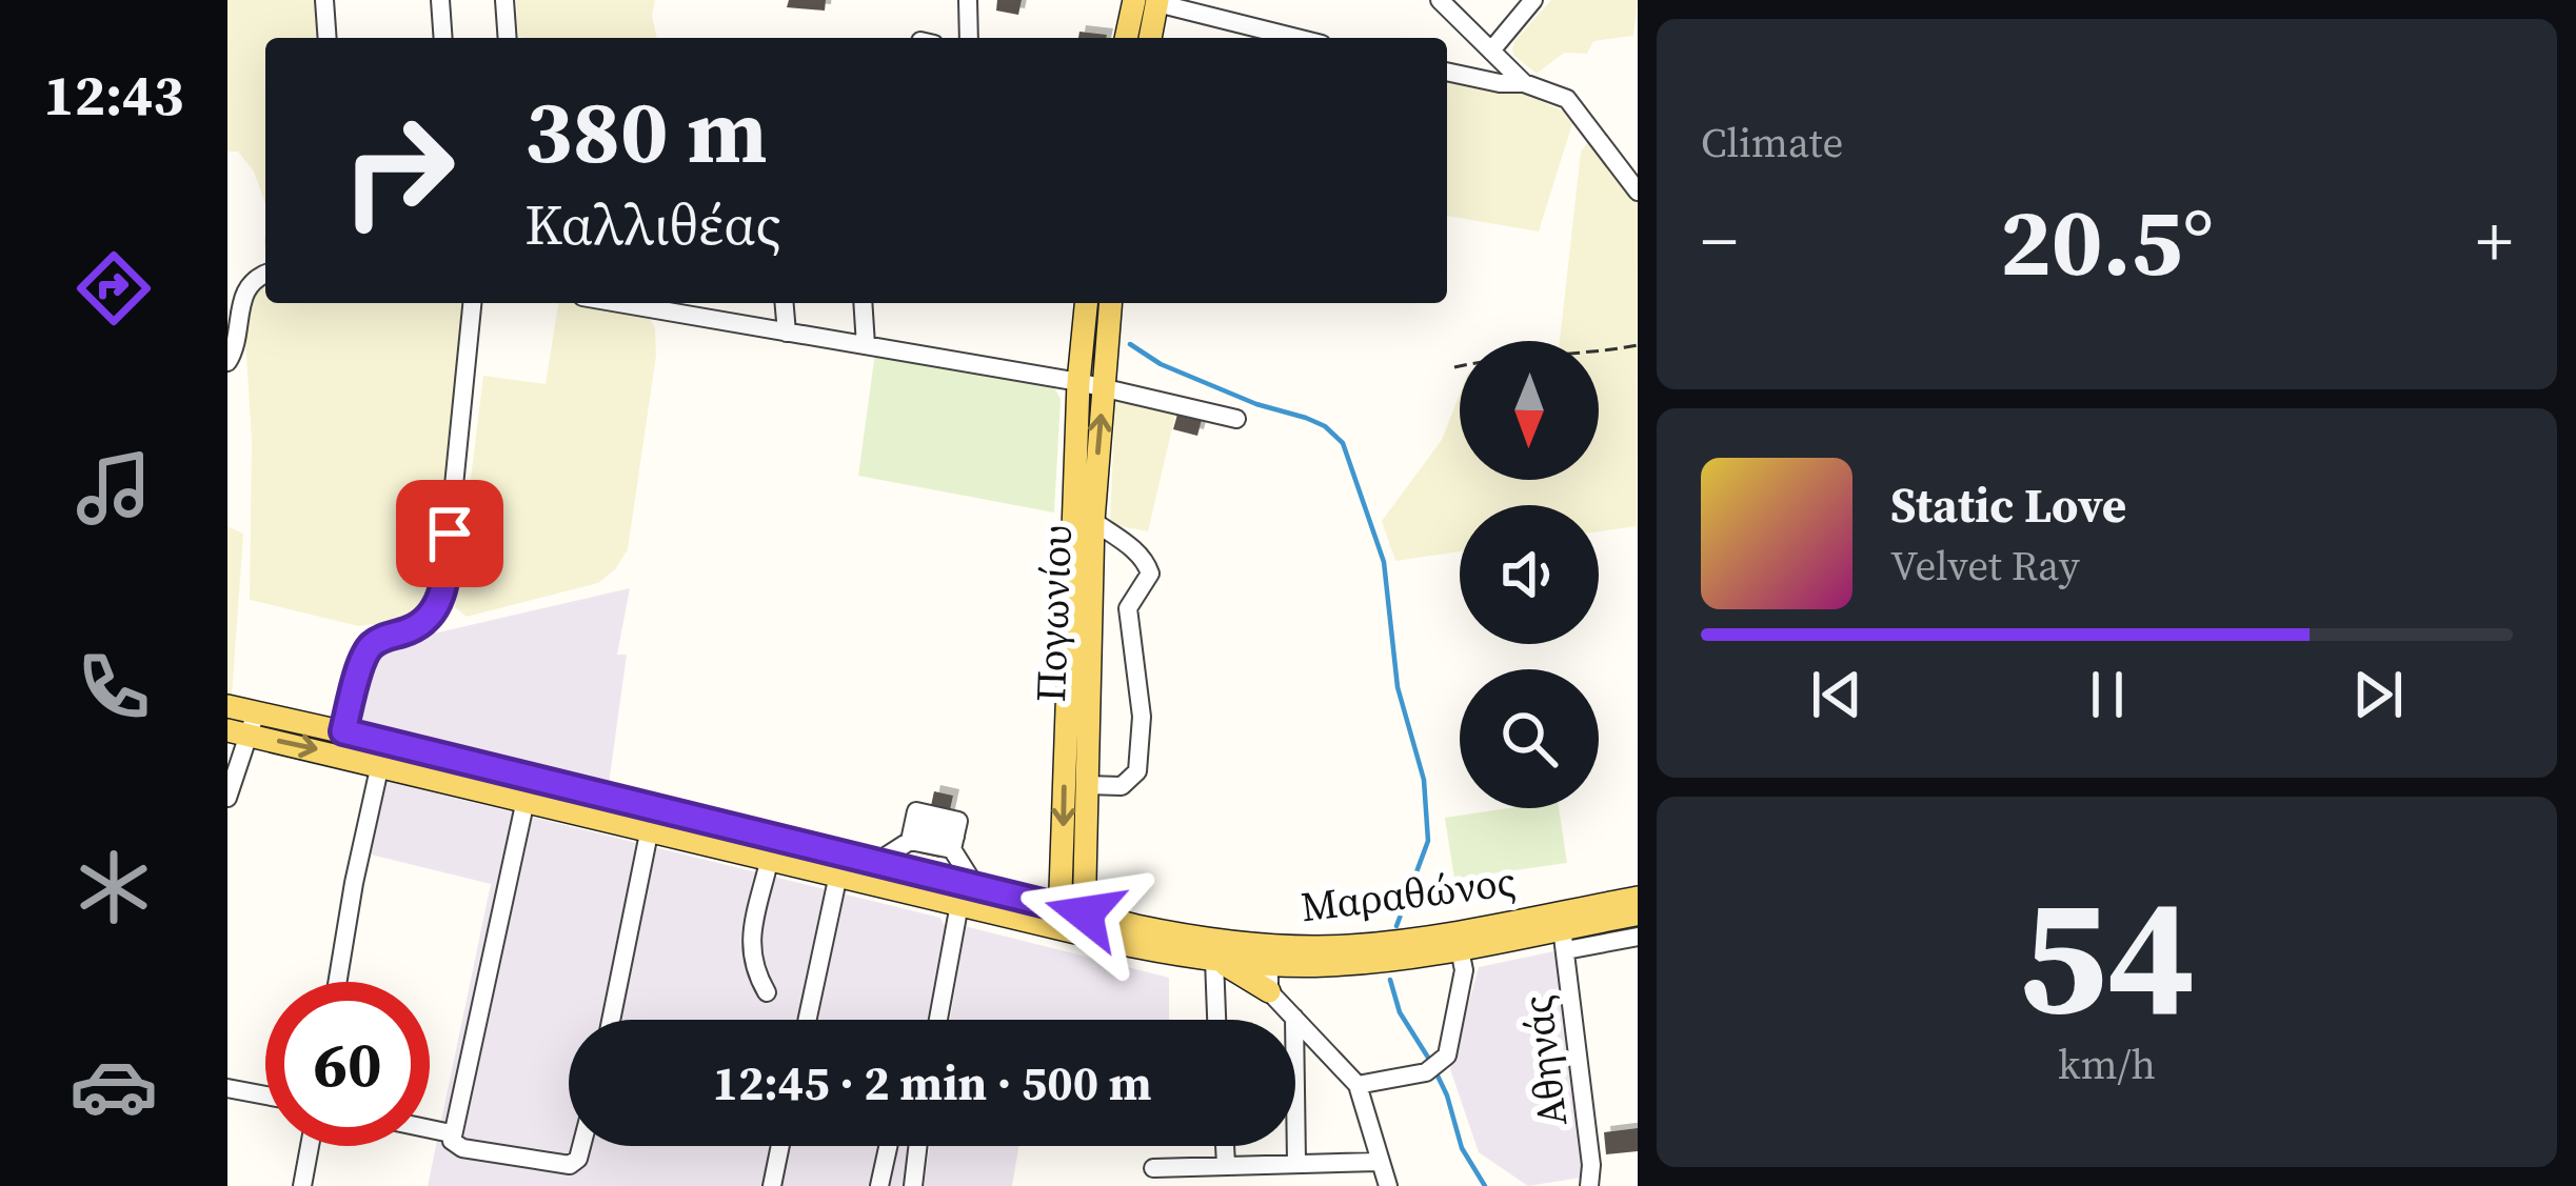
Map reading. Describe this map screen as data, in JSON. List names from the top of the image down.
{
  "streets": {
    "main road": ["Πογωνίου", "Μαραθώνος"],
    "street": ["Αθηνάς"]
  },
  "crossings": [
    ["Πογωνίου", "Μαραθώνος"],
    ["Μαραθώνος", "Αθηνάς"]
  ],
  "north": "bottom",
  "page": {
    "tabs": "12:43",
    "tile": [
      "Climate",
      ["54", "km/h"]
    ],
    "turn": ["380 m", "Καλλιθέας"],
    "heat": ["−", "20.5°", "+"],
    "song": ["Static Love", "Velvet Ray"],
    "limit": "60",
    "trip": "12:45 · 2 min · 500 m"
  }
}
